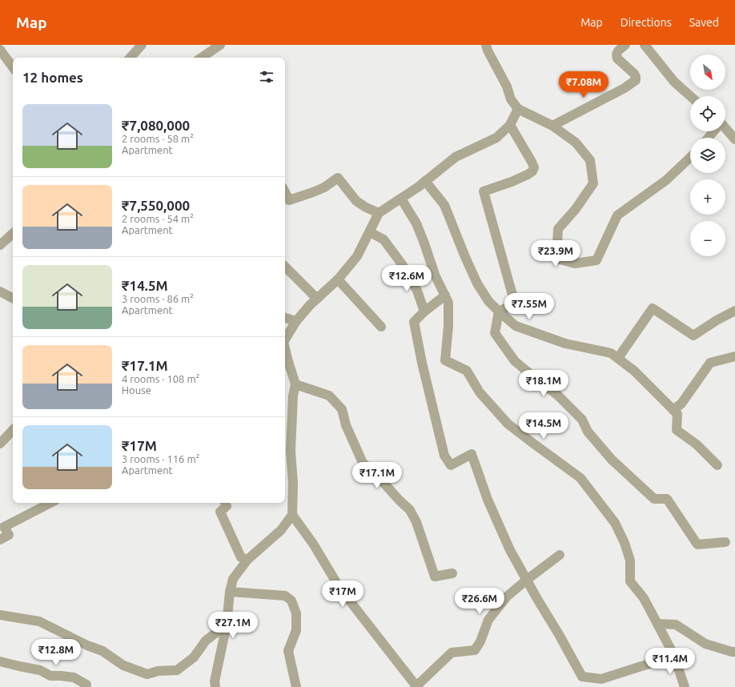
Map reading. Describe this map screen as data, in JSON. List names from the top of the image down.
{
  "north": "bottom right",
  "page": {
    "header": "Map",
    "nav": ["Map", "Directions", "Saved"],
    "map_buttons": ["+", "−"],
    "heading": "12 homes",
    "price": [
      "₹7.08M",
      "₹23.9M",
      "₹12.6M",
      "₹7.55M",
      "₹18.1M",
      "₹14.5M",
      "₹17.1M",
      "₹17M",
      "₹26.6M",
      "₹27.1M",
      "₹12.8M",
      "₹11.4M"
    ],
    "list": [
      {
        "name": "₹7,080,000",
        "note": "2 rooms · 58 m² · Apartment"
      },
      {
        "name": "₹7,550,000",
        "note": "2 rooms · 54 m² · Apartment"
      },
      {
        "name": "₹14.5M",
        "note": "3 rooms · 86 m² · Apartment"
      },
      {
        "name": "₹17.1M",
        "note": "4 rooms · 108 m² · House"
      },
      {
        "name": "₹17M",
        "note": "3 rooms · 116 m² · Apartment"
      }
    ]
  }
}
